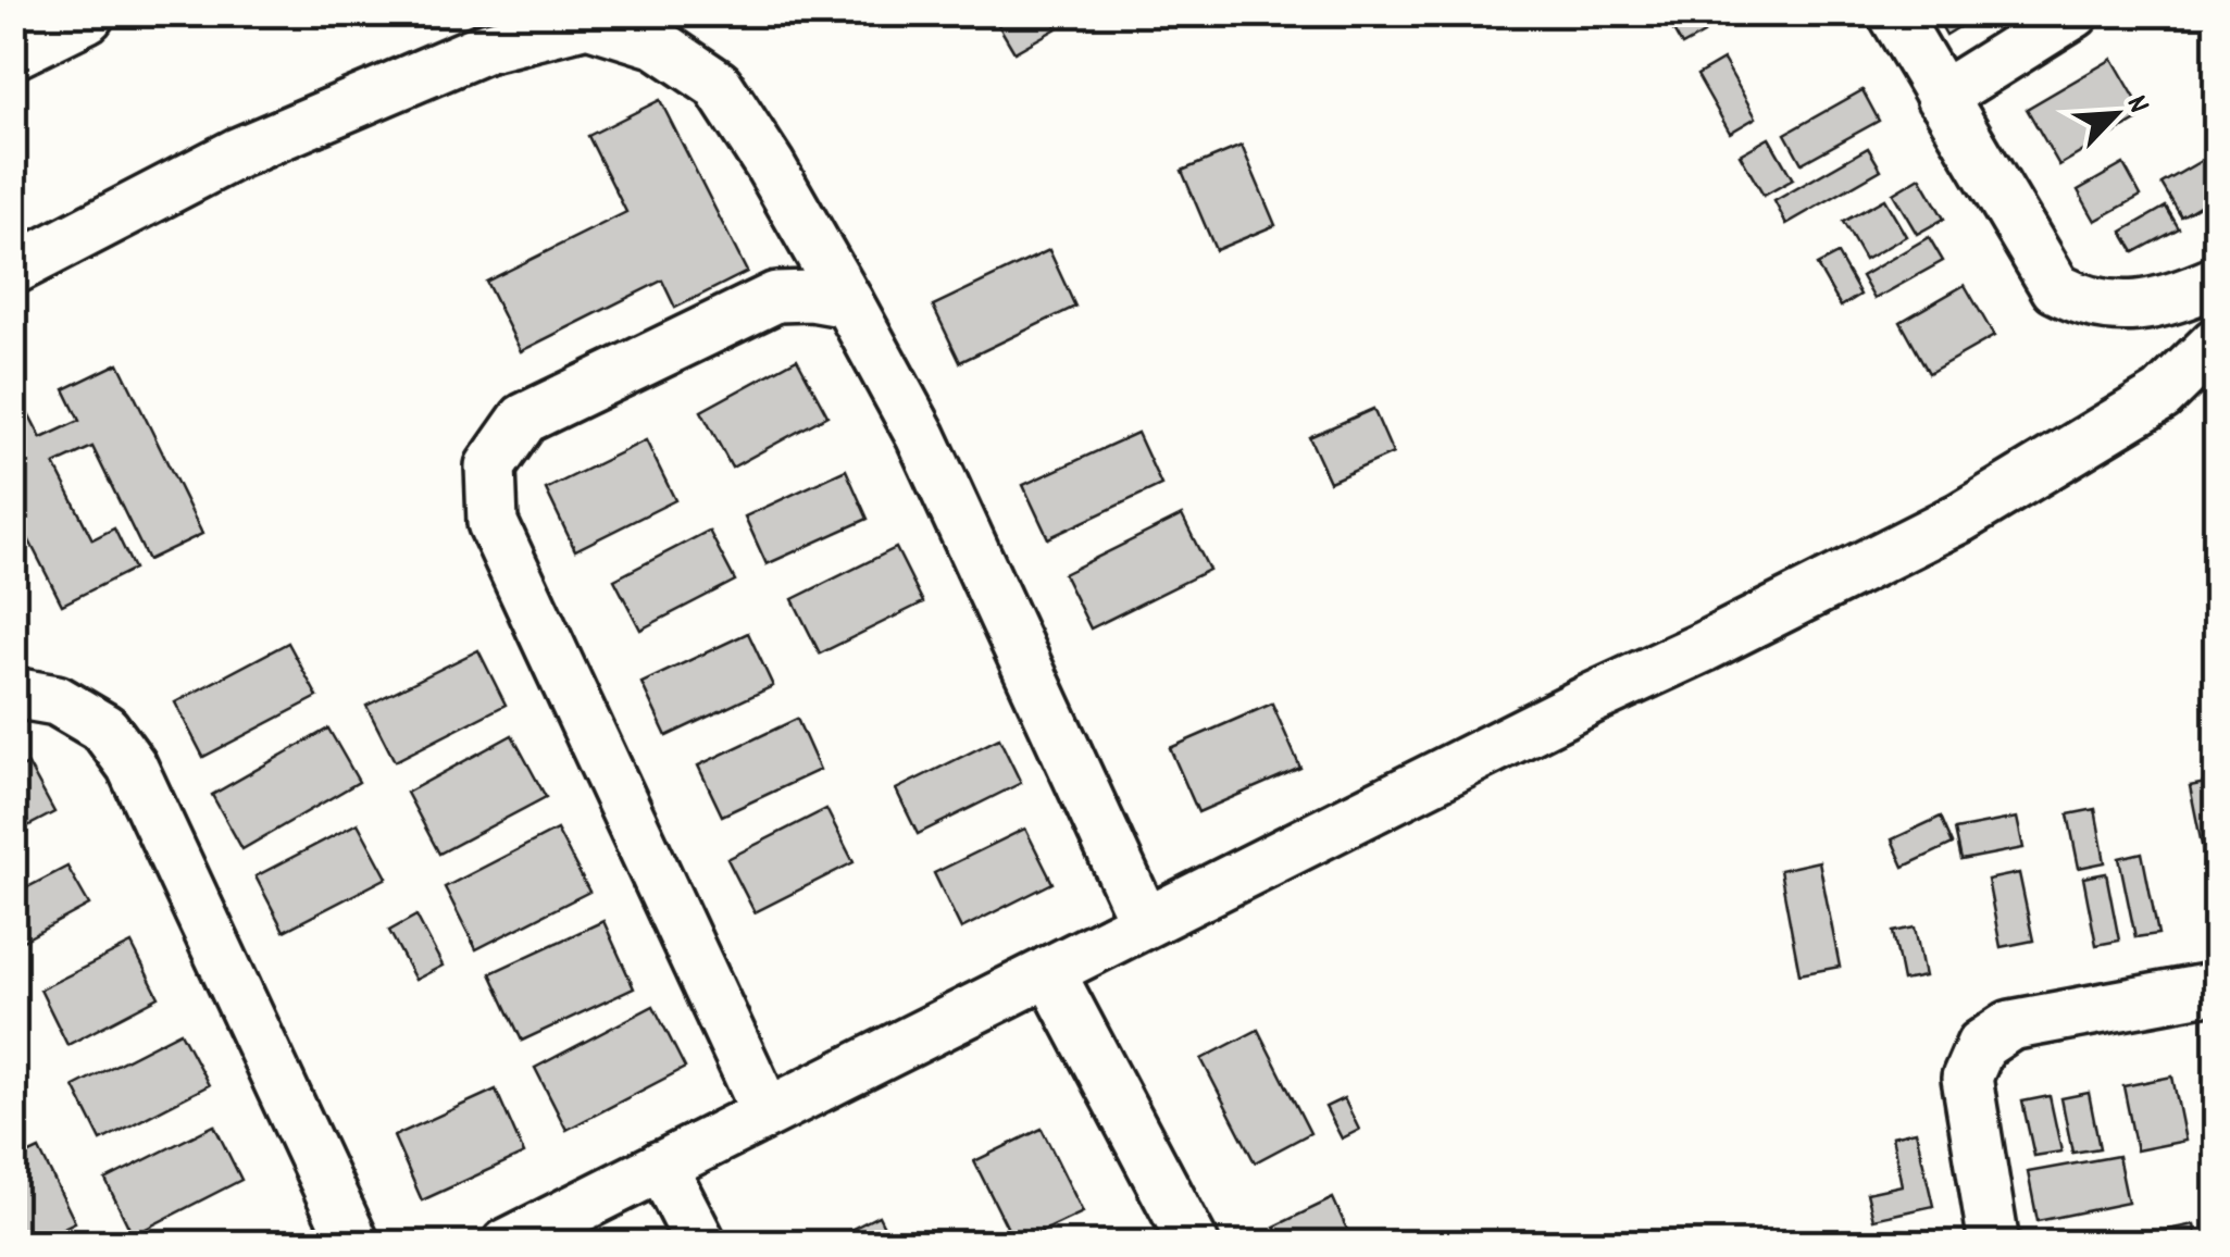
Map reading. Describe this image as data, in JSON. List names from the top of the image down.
{
  "north": "top right"
}
